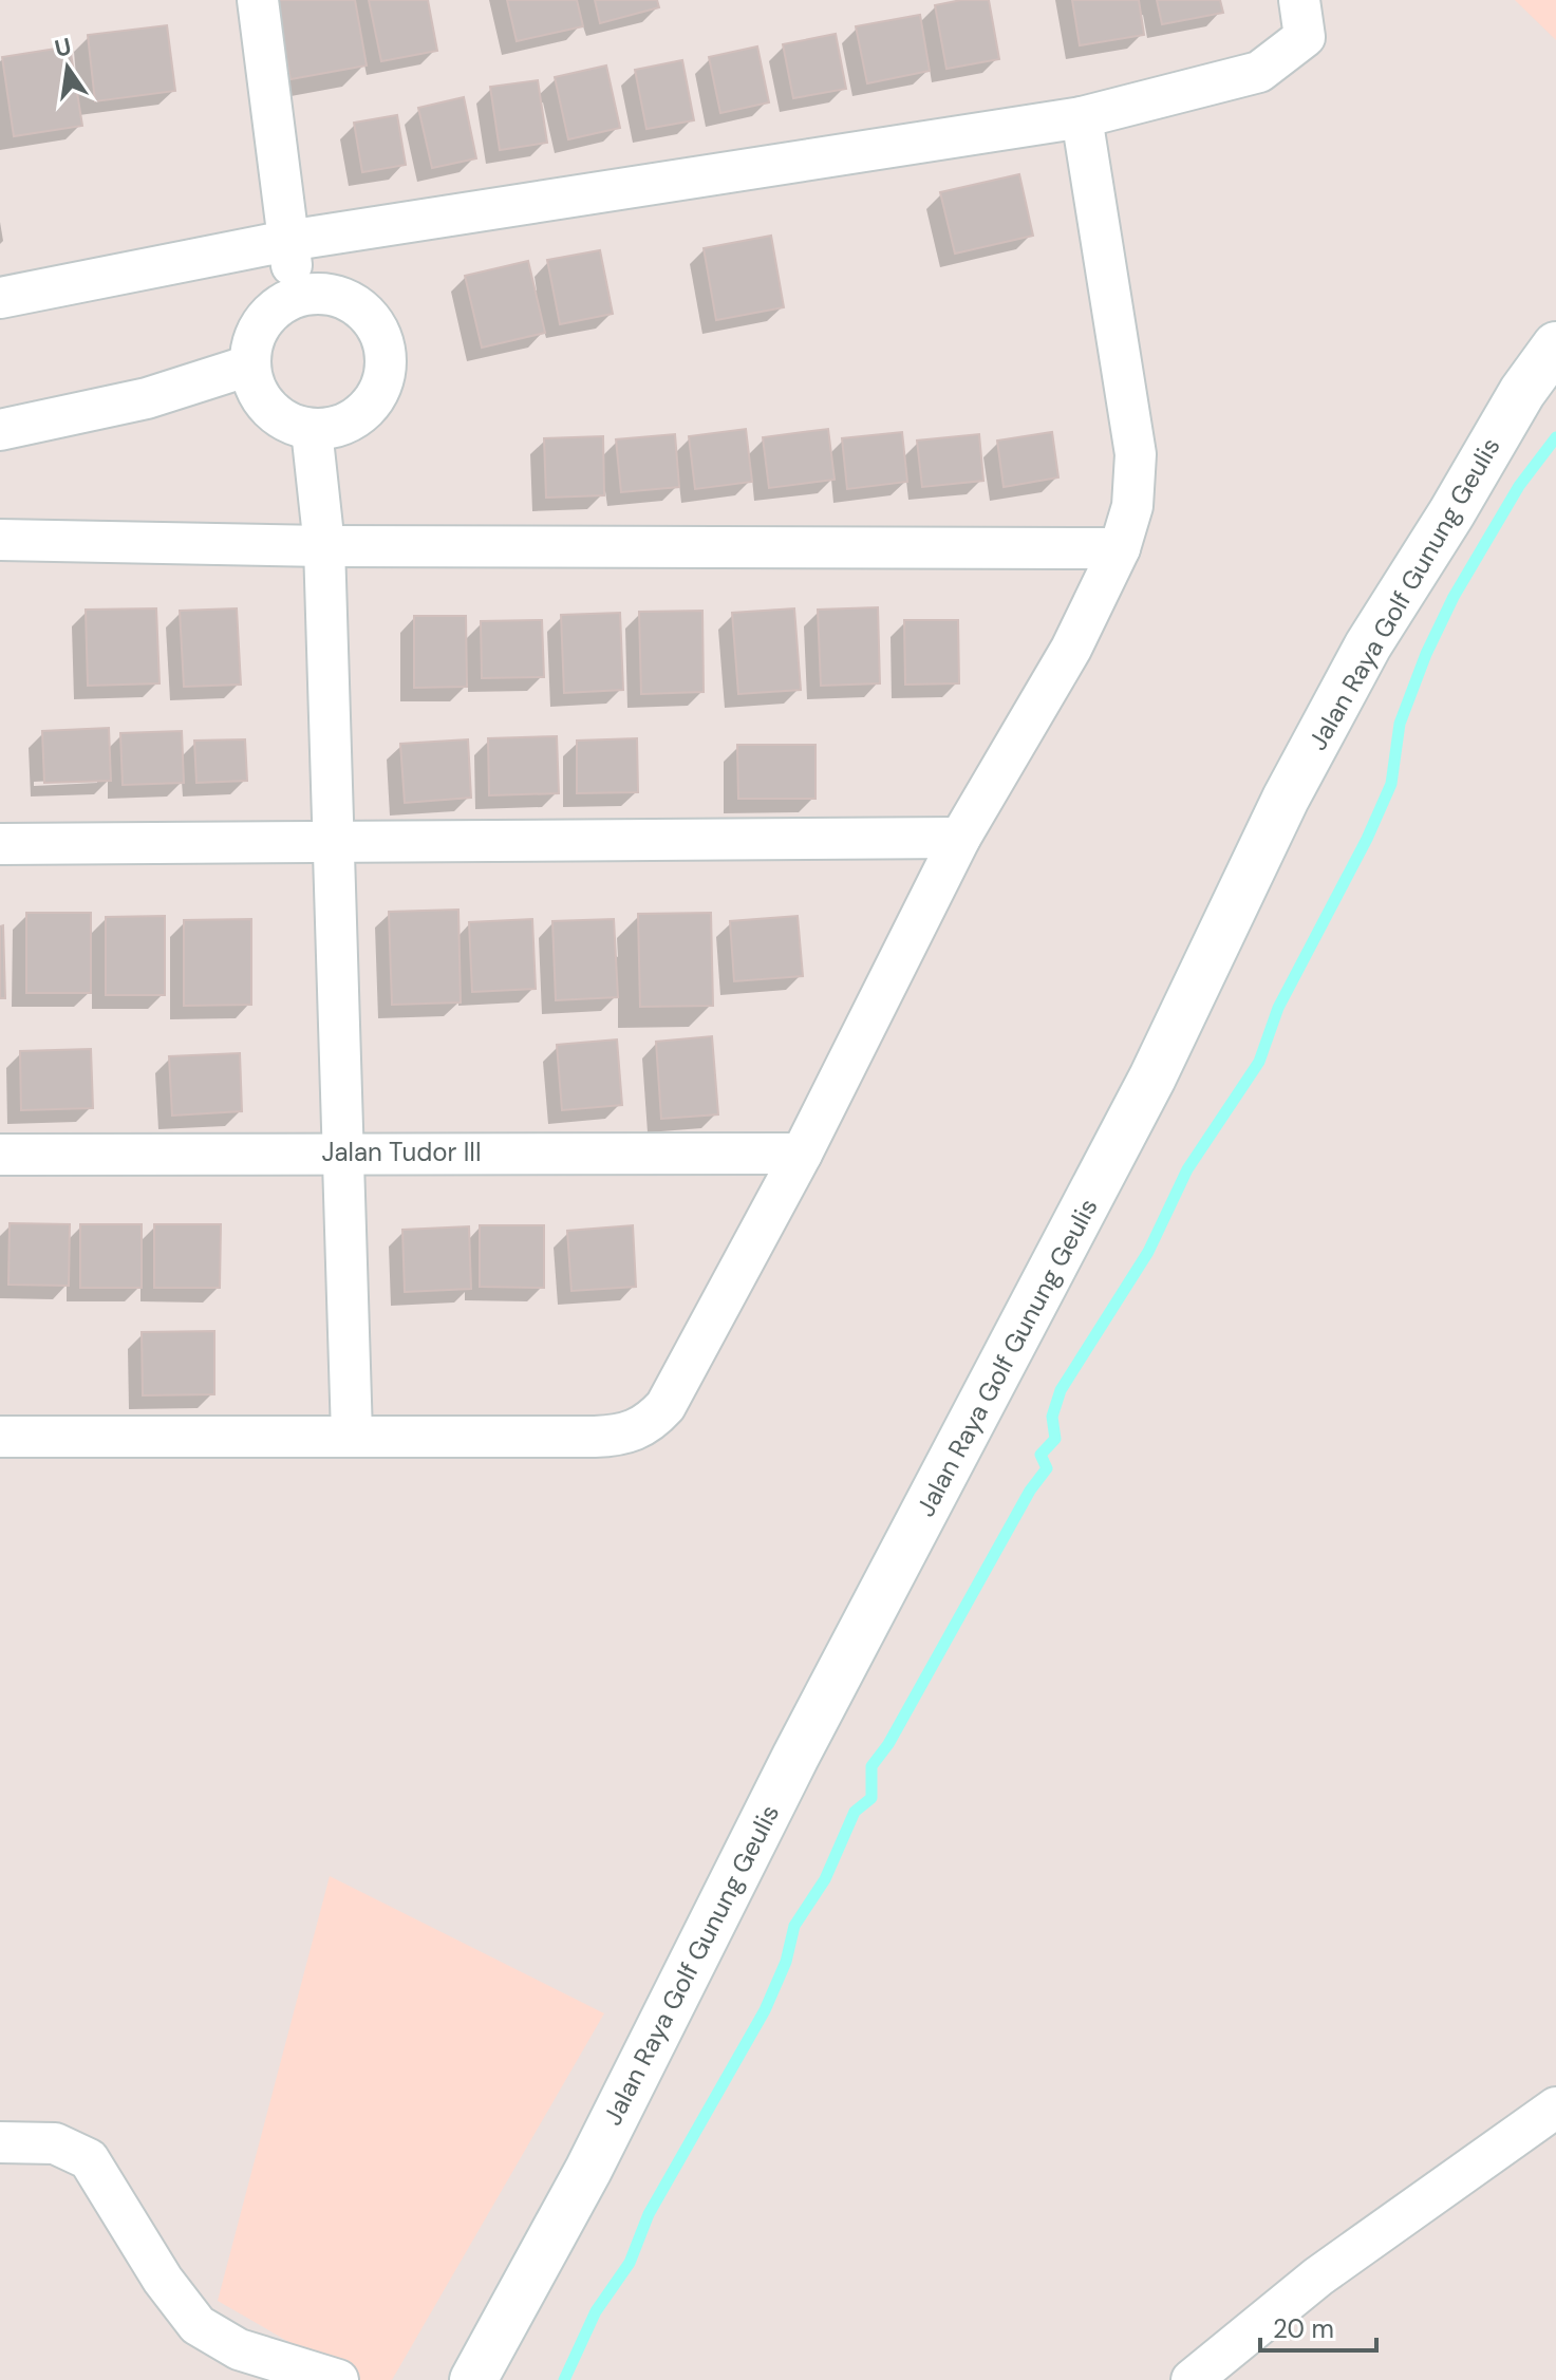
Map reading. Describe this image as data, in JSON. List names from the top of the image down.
{
  "streets": {
    "main road": ["Jalan Raya Golf Gunung Geulis"],
    "street": ["Jalan Tudor III"]
  },
  "scale_bar": "20 m",
  "north": "top"
}
